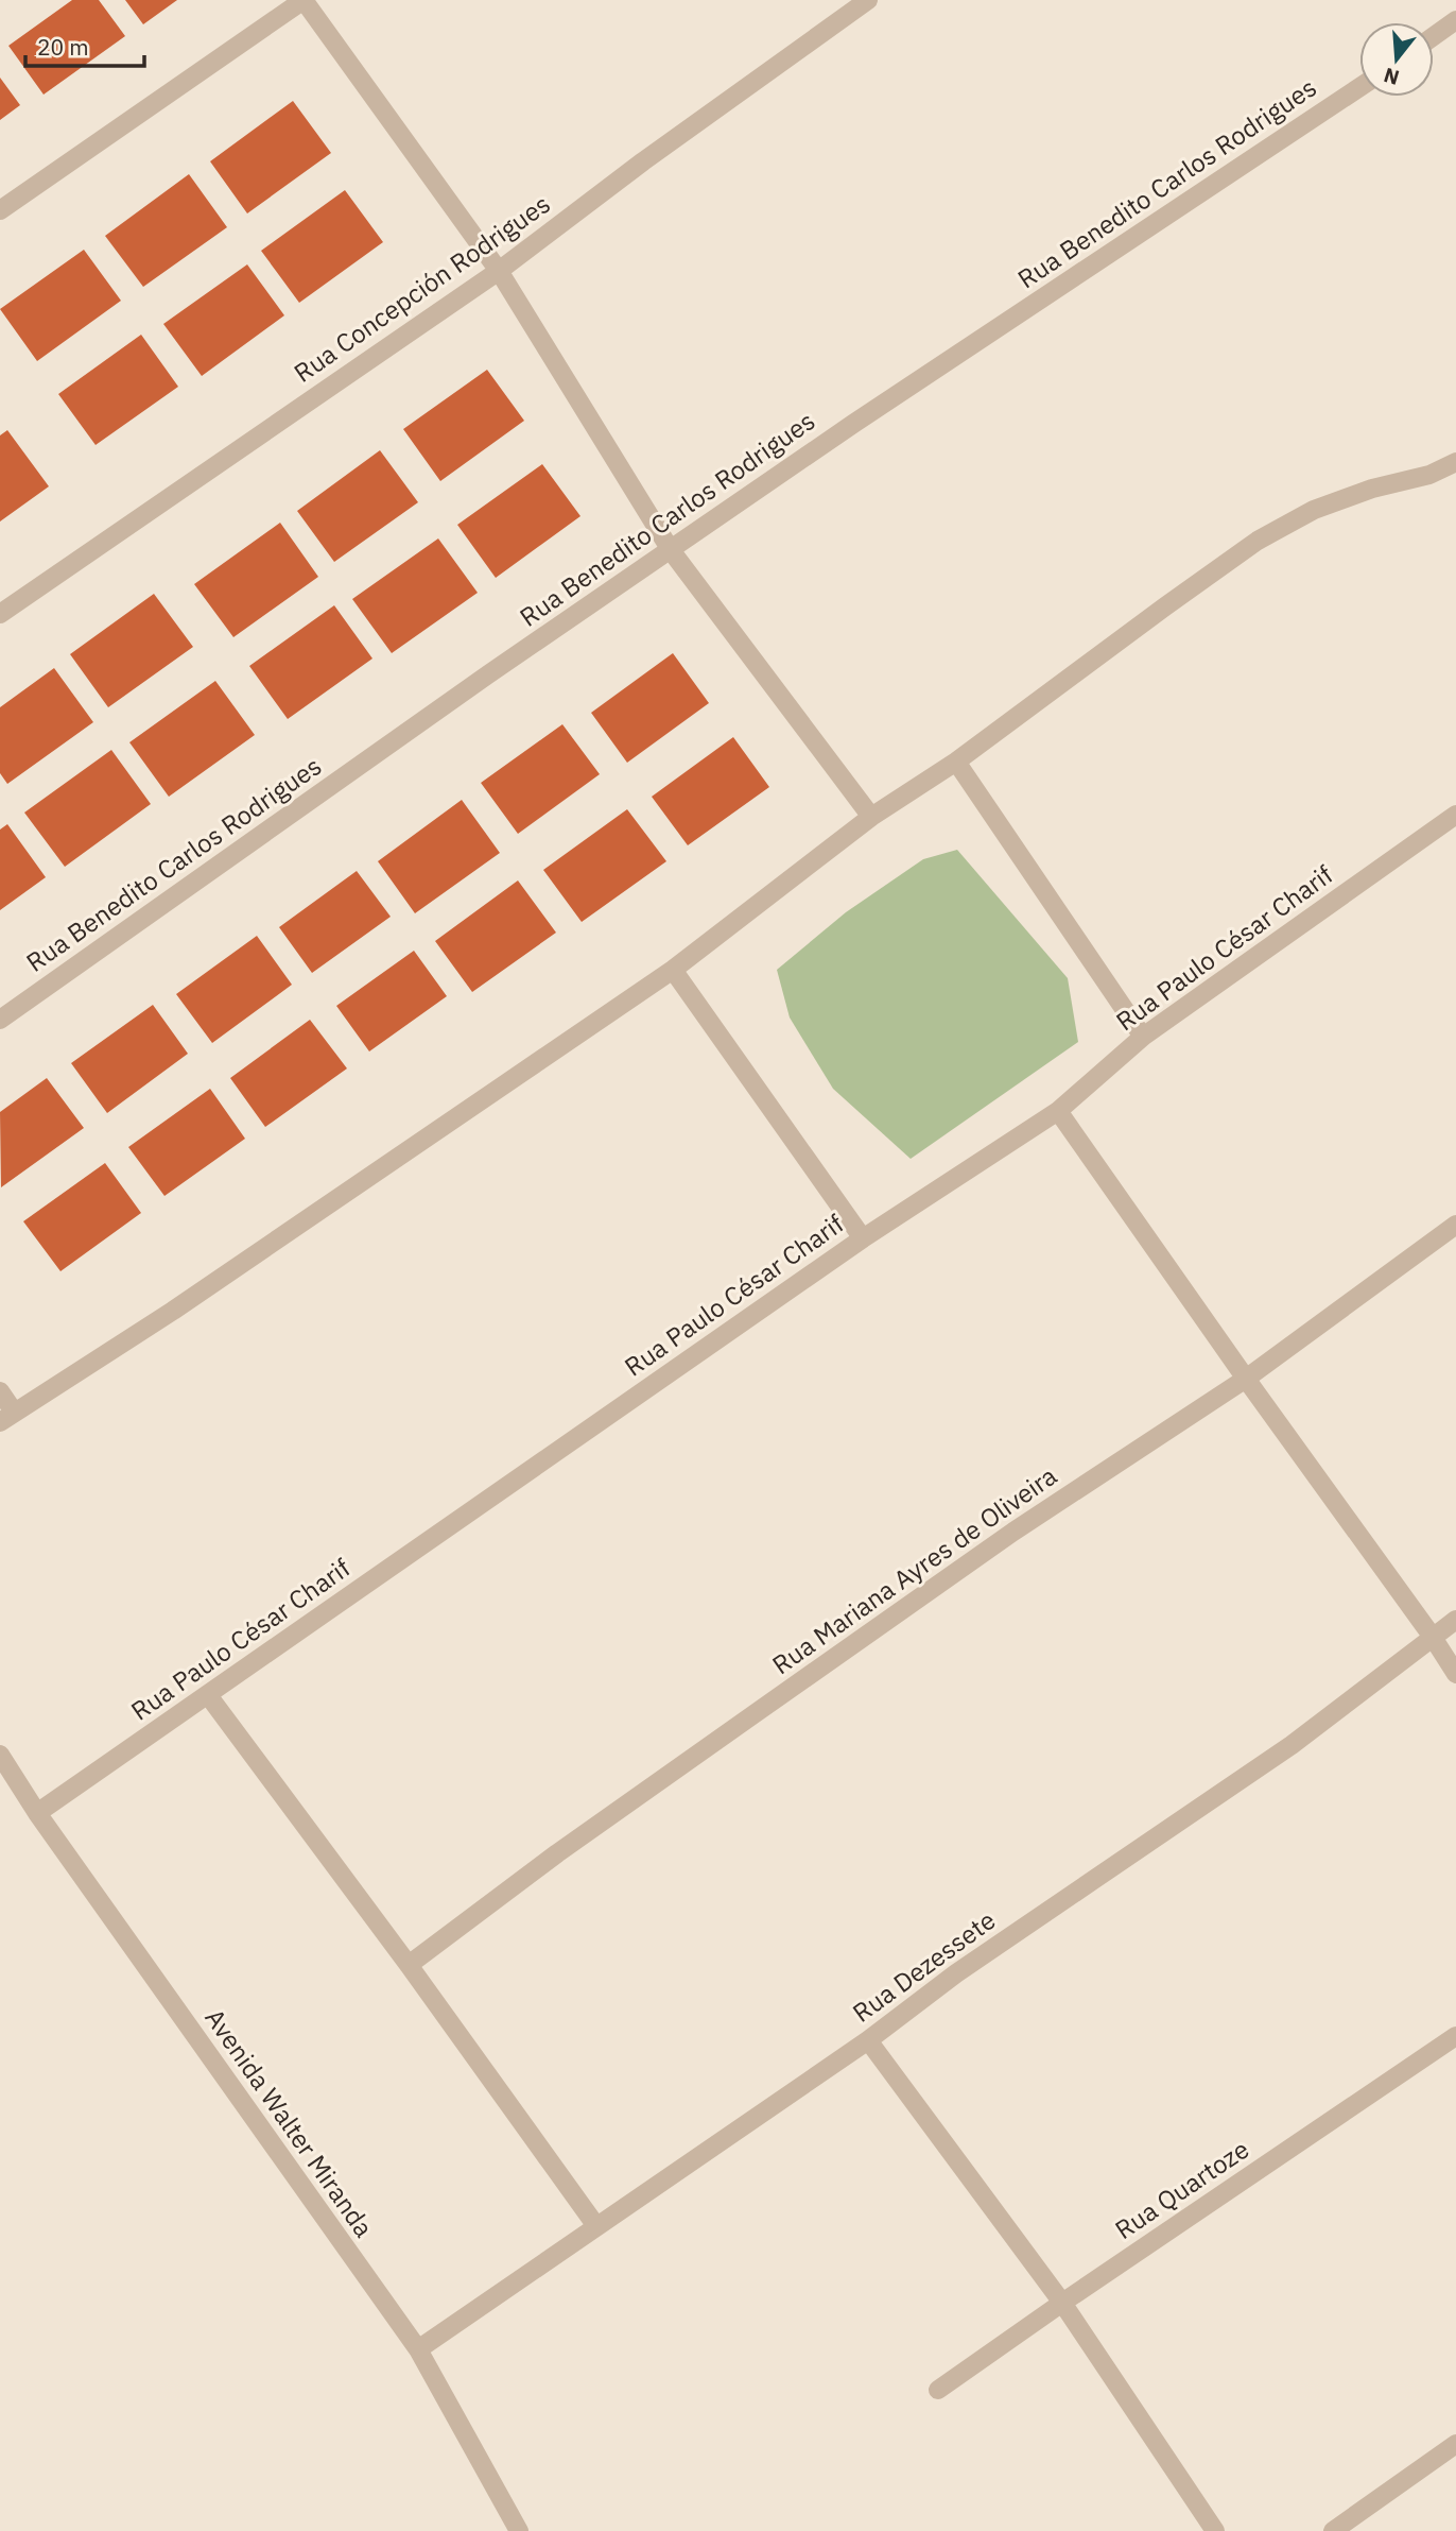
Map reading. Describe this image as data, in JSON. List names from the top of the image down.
{
  "streets": {
    "street": [
      "Rua Benedito Carlos Rodrigues",
      "Rua Concepción Rodrigues",
      "Rua Paulo César Charif",
      "Rua Mariana Ayres de Oliveira",
      "Rua Dezessete",
      "Avenida Walter Miranda",
      "Rua Quartoze"
    ]
  },
  "crossings": [
    ["Rua Paulo César Charif", "Avenida Walter Miranda"],
    ["Rua Dezessete", "Avenida Walter Miranda"]
  ],
  "scale_bar": "20 m",
  "north": "bottom"
}
